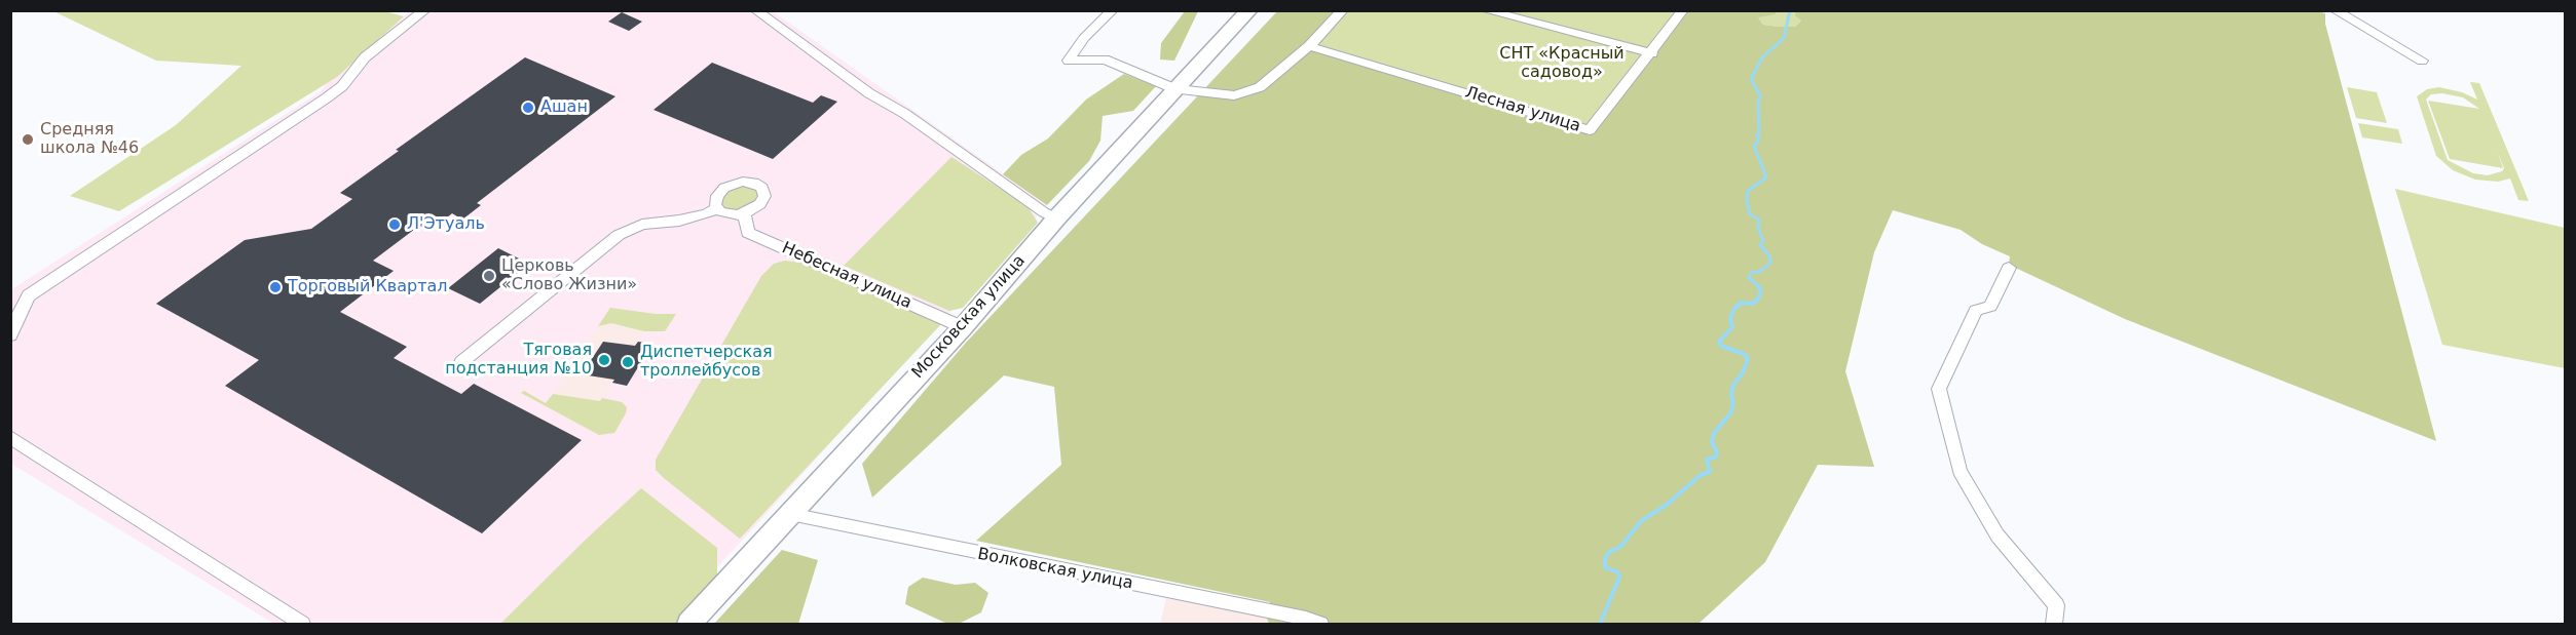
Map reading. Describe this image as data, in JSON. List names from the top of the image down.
{
  "streets": {
    "main road": ["Московская улица"],
    "street": ["Лесная улица", "Небесная улица", "Волковская улица"]
  },
  "crossings": [
    ["Небесная улица", "Московская улица"],
    ["Московская улица", "Волковская улица"]
  ],
  "parks": ["СНТ «Красный садовод»"],
  "places": [
    "Ашан",
    "Средняя школа №46",
    "Л'Этуаль",
    "Церковь «Слово Жизни»",
    "Торговый Квартал",
    "Тяговая подстанция №10",
    "Диспетчерская троллейбусов"
  ]
}
